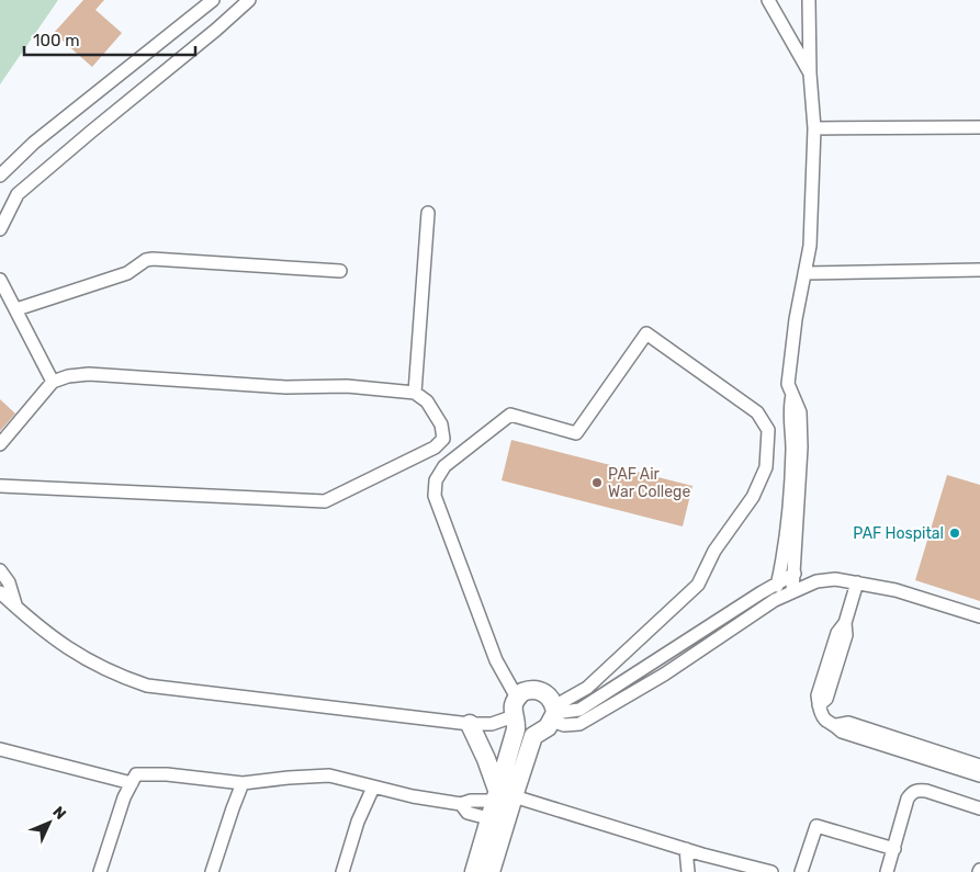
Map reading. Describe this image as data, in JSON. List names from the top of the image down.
{
  "places": ["PAF Air War College", "PAF Hospital"],
  "scale_bar": "100 m",
  "north": "top right"
}
